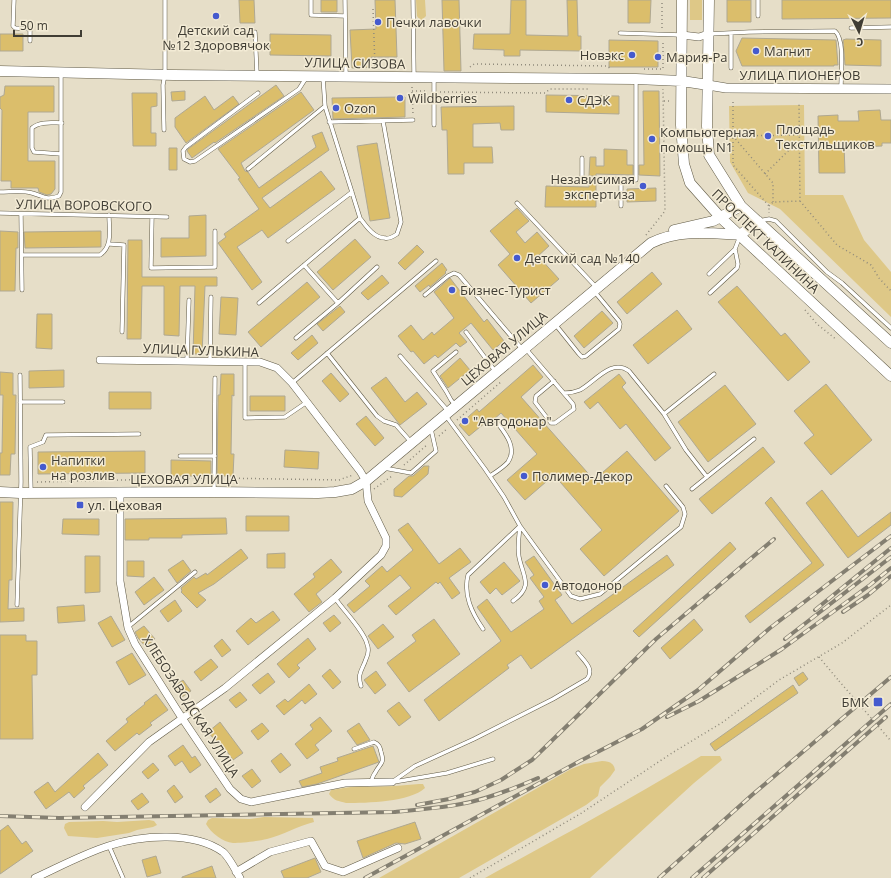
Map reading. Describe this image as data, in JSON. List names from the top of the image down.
{
  "streets": {
    "main road": ["УЛИЦА СИЗОВА", "ПРОСПЕКТ КАЛИНИНА", "ЦЕХОВАЯ УЛИЦА"],
    "street": ["УЛИЦА ПИОНЕРОВ", "УЛИЦА ГУЛЬКИНА", "ХЛЕБОЗАВОДСКАЯ УЛИЦА"],
    "lane": ["УЛИЦА ВОРОВСКОГО"]
  },
  "crossings": [
    ["УЛИЦА СИЗОВА", "УЛИЦА ПИОНЕРОВ"],
    ["УЛИЦА СИЗОВА", "ПРОСПЕКТ КАЛИНИНА"],
    ["УЛИЦА ПИОНЕРОВ", "ПРОСПЕКТ КАЛИНИНА"],
    ["ПРОСПЕКТ КАЛИНИНА", "ЦЕХОВАЯ УЛИЦА"],
    ["ЦЕХОВАЯ УЛИЦА", "УЛИЦА ГУЛЬКИНА"],
    ["ЦЕХОВАЯ УЛИЦА", "ХЛЕБОЗАВОДСКАЯ УЛИЦА"]
  ],
  "places": {
    "other": [
      "Детский сад №12 Здоровячок",
      "Печки лавочки",
      "Магнит",
      "Новэкс",
      "Мария-Ра",
      "Wildberries",
      "СДЭК",
      "Ozon",
      "Площадь Текстильщиков",
      "Компьютерная помощь N1",
      "Независимая экспертиза",
      "Детский сад №140",
      "Бизнес-Турист",
      "\"Автодонар\"",
      "Напитки на розлив",
      "Полимер-Декор",
      "Автодонор"
    ],
    "transit": ["ул. Цеховая", "БМК"]
  },
  "scale_bar": "50 m",
  "north": "bottom"
}
